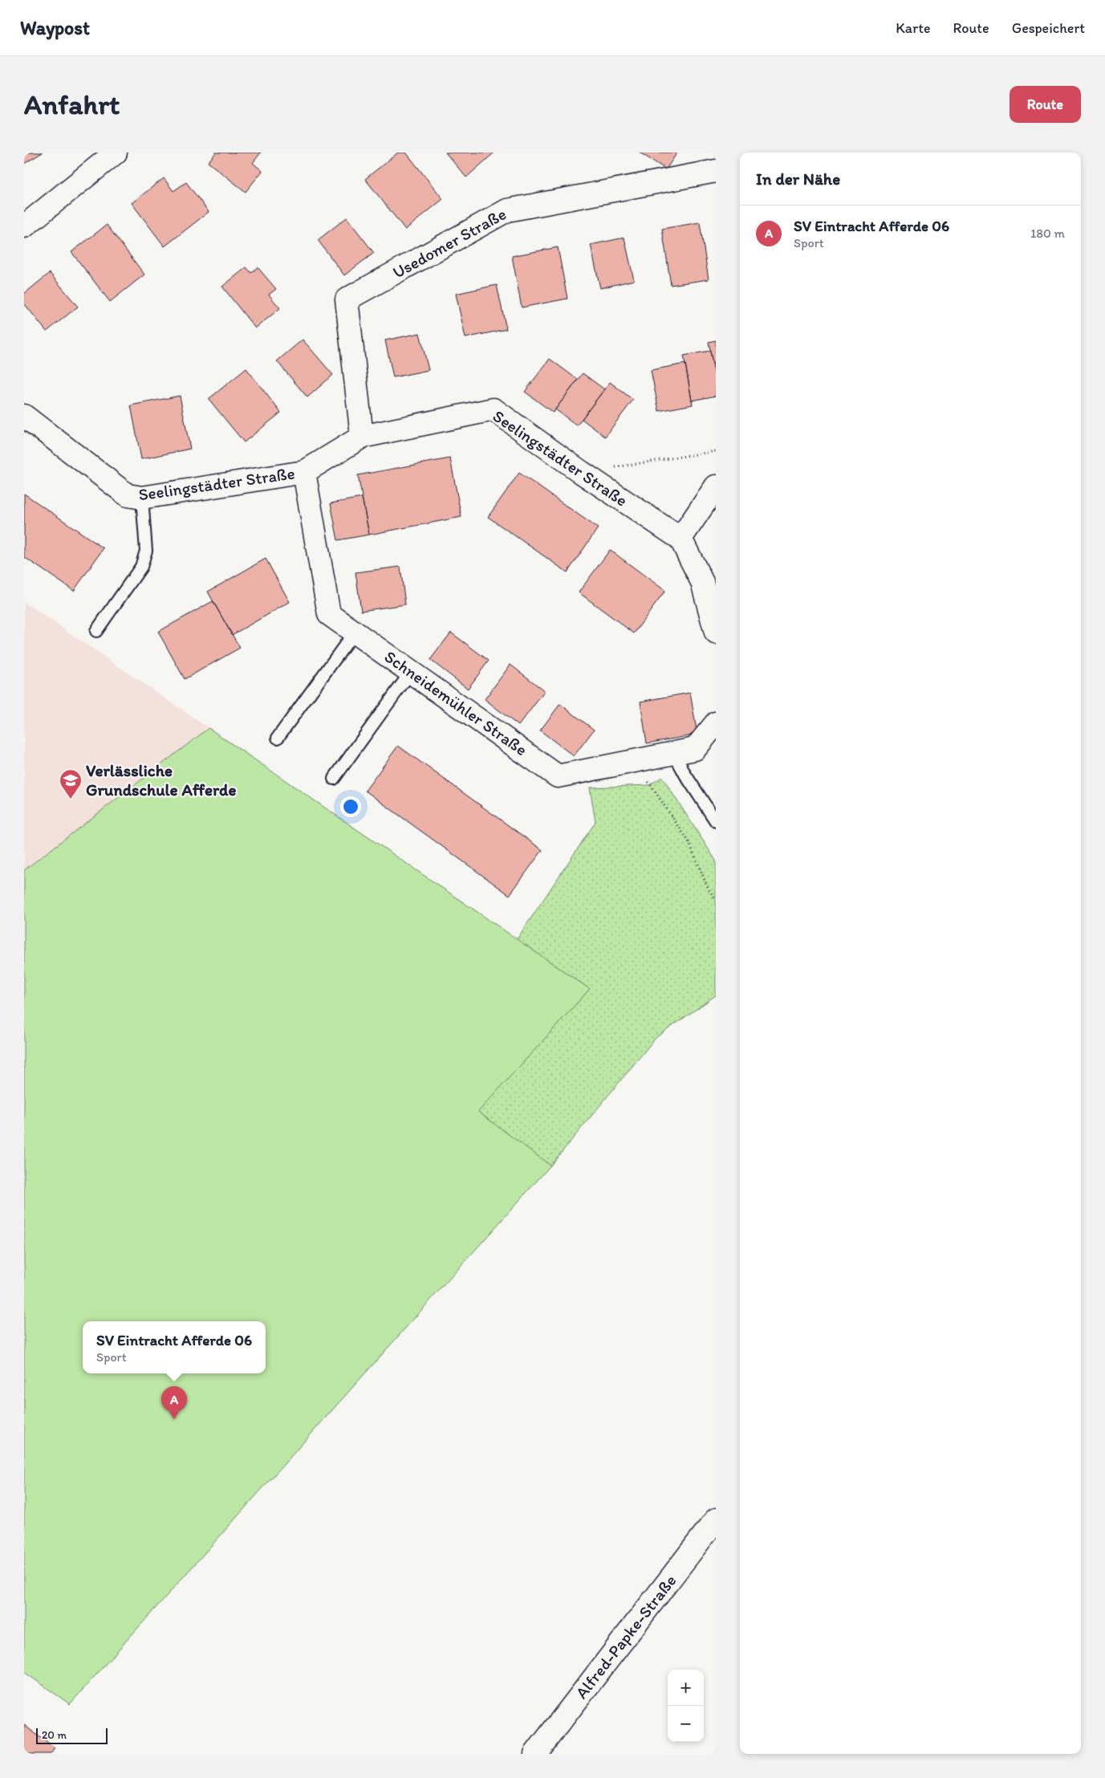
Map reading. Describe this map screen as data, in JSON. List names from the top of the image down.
{
  "streets": {
    "street": [
      "Usedomer Straße",
      "Seelingstädter Straße",
      "Schneidemühler Straße",
      "Alfred-Papke-Straße"
    ]
  },
  "crossings": [
    ["Usedomer Straße", "Seelingstädter Straße"],
    ["Seelingstädter Straße", "Schneidemühler Straße"]
  ],
  "places": {
    "school or university": ["Verlässliche Grundschule Afferde"]
  },
  "scale_bar": "20 m",
  "page": {
    "header": "Waypost",
    "nav": ["Karte", "Route", "Gespeichert"],
    "buttons": "Route",
    "title": "Anfahrt",
    "heading": "In der Nähe",
    "list": [
      {
        "mark": "A",
        "name": "SV Eintracht Afferde 06",
        "note": "Sport",
        "value": "180 m"
      }
    ],
    "popup": ["SV Eintracht Afferde 06", "Sport"],
    "pins": "A",
    "map_buttons": ["+", "−"],
    "scale": "20 m"
  }
}
